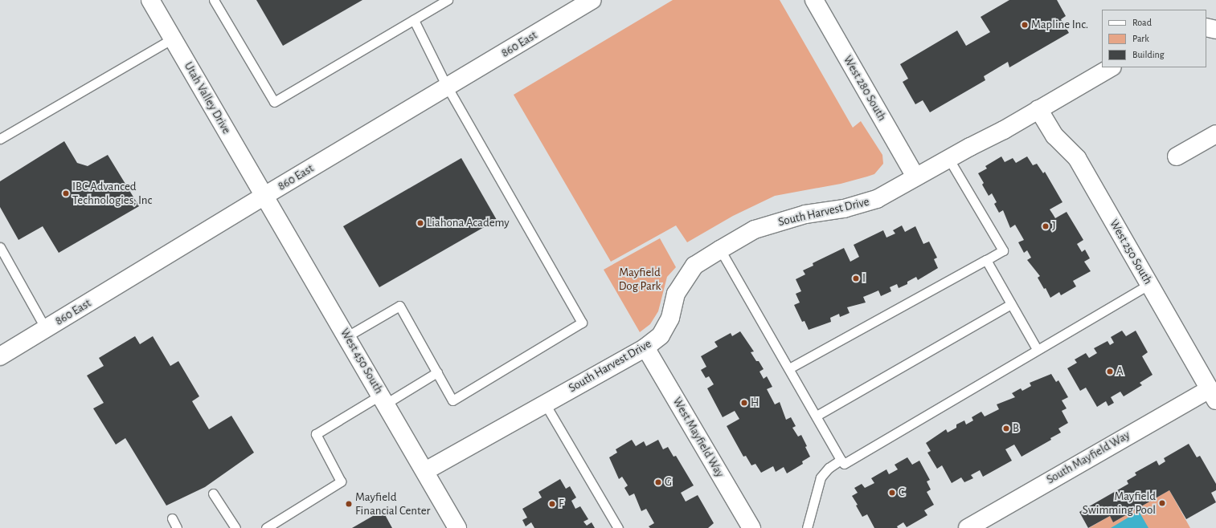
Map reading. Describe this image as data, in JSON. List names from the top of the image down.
{
  "streets": {
    "street": [
      "860 East",
      "West 280 South",
      "Utah Valley Drive",
      "South Harvest Drive",
      "West 250 South",
      "West 450 South",
      "West Mayfield Way",
      "South Mayfield Way"
    ]
  },
  "crossings": [
    ["860 East", "Utah Valley Drive"],
    ["860 East", "West 450 South"],
    ["West 280 South", "South Harvest Drive"],
    ["Utah Valley Drive", "West 450 South"],
    ["South Harvest Drive", "West 250 South"],
    ["South Harvest Drive", "West 450 South"],
    ["South Harvest Drive", "West Mayfield Way"],
    ["West 250 South", "South Mayfield Way"]
  ],
  "parks": ["Mayfield Dog Park"],
  "places": [
    "Mapline Inc.",
    "IBC Advanced Technologies, Inc",
    "Liahona Academy",
    "J",
    "I",
    "A",
    "H",
    "B",
    "G",
    "C",
    "Mayfield Swimming Pool",
    "Mayfield Financial Center",
    "F"
  ],
  "legend": ["Road", "Park", "Building"]
}
